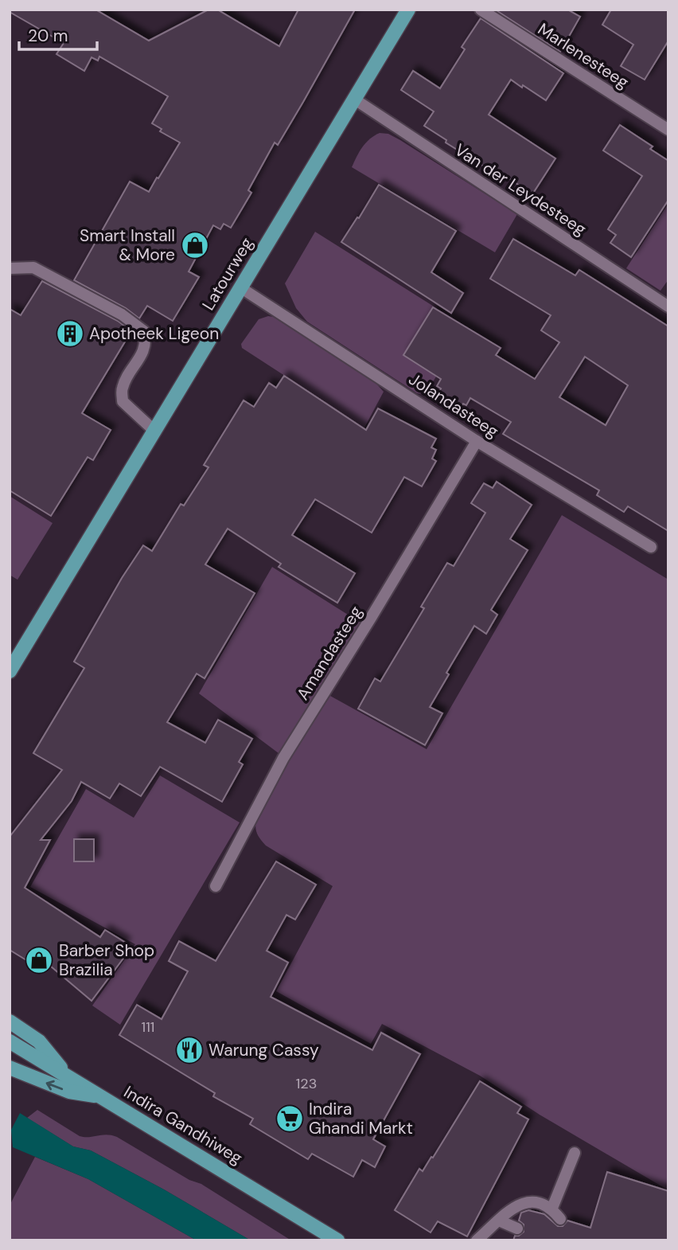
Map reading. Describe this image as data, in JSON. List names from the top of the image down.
{
  "streets": {
    "main road": ["Latourweg", "Indira Gandhiweg"],
    "street": [
      "Marlenesteeg",
      "Van der Leydesteeg",
      "Jolandasteeg",
      "Amandasteeg"
    ]
  },
  "crossings": [
    ["Van der Leydesteeg", "Latourweg"],
    ["Latourweg", "Jolandasteeg"],
    ["Jolandasteeg", "Amandasteeg"]
  ],
  "places": {
    "shop": ["Smart Install & More", "Barber Shop Brazilia"],
    "building": ["Apotheek Ligeon"],
    "restaurant": ["Warung Cassy"],
    "supermarket": ["Indira Ghandi Markt"]
  },
  "house_numbers": ["111", "123"],
  "scale_bar": "20 m"
}
